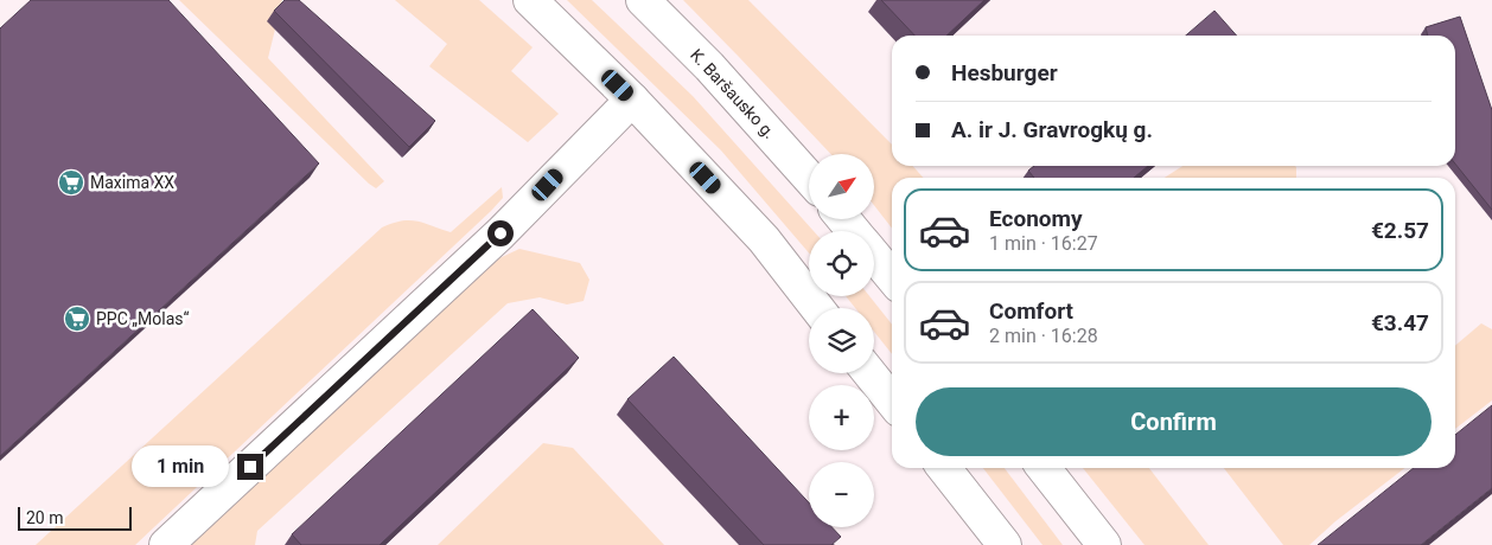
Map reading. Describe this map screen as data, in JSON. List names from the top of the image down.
{
  "streets": {
    "main road": ["K. Baršausko g."]
  },
  "places": {
    "supermarket": ["Maxima XX", "PPC „Molas“"]
  },
  "scale_bar": "20 m",
  "north": "top right",
  "page": {
    "banner": ["Hesburger", "A. ir J. Gravrogkų g."],
    "map_buttons": ["+", "−"],
    "list": [
      {
        "name": "Economy",
        "note": "1 min · 16:27",
        "value": "€2.57"
      },
      {
        "name": "Comfort",
        "note": "2 min · 16:28",
        "value": "€3.47"
      }
    ],
    "buttons": "Confirm",
    "bubble": "1 min",
    "scale": "20 m"
  }
}
